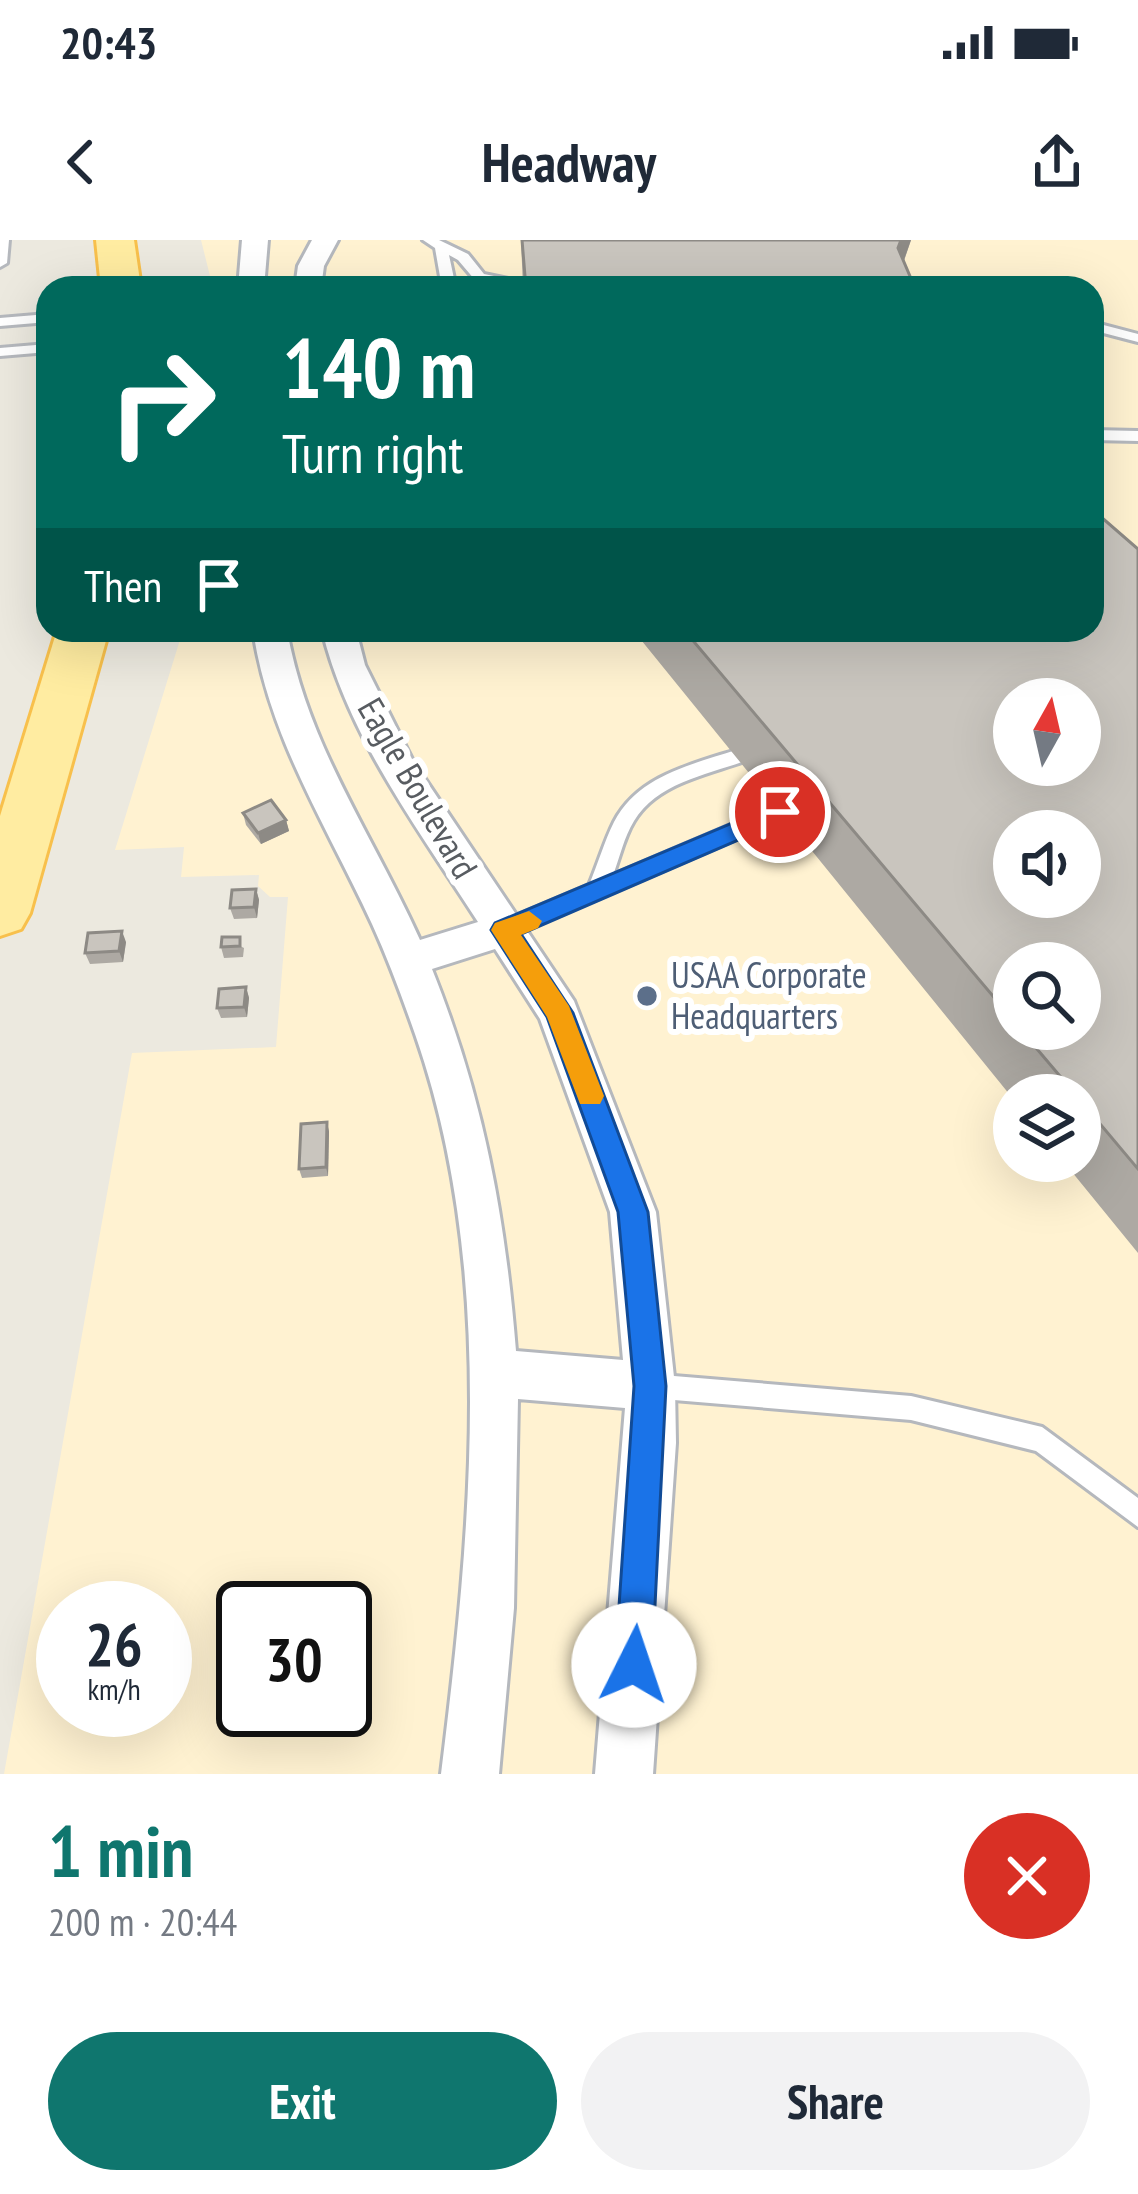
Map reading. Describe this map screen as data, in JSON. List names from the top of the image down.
{
  "streets": {
    "street": ["Eagle Boulevard"]
  },
  "places": ["USAA Corporate Headquarters"],
  "north": "top",
  "page": {
    "status": "20:43",
    "header": "Headway",
    "turn": ["140 m", "Turn right"],
    "then": "Then",
    "speed": "26 km/h",
    "limit": "30",
    "heading": ["1 min", "200 m · 20:44"],
    "buttons": ["Exit", "Share"]
  }
}
